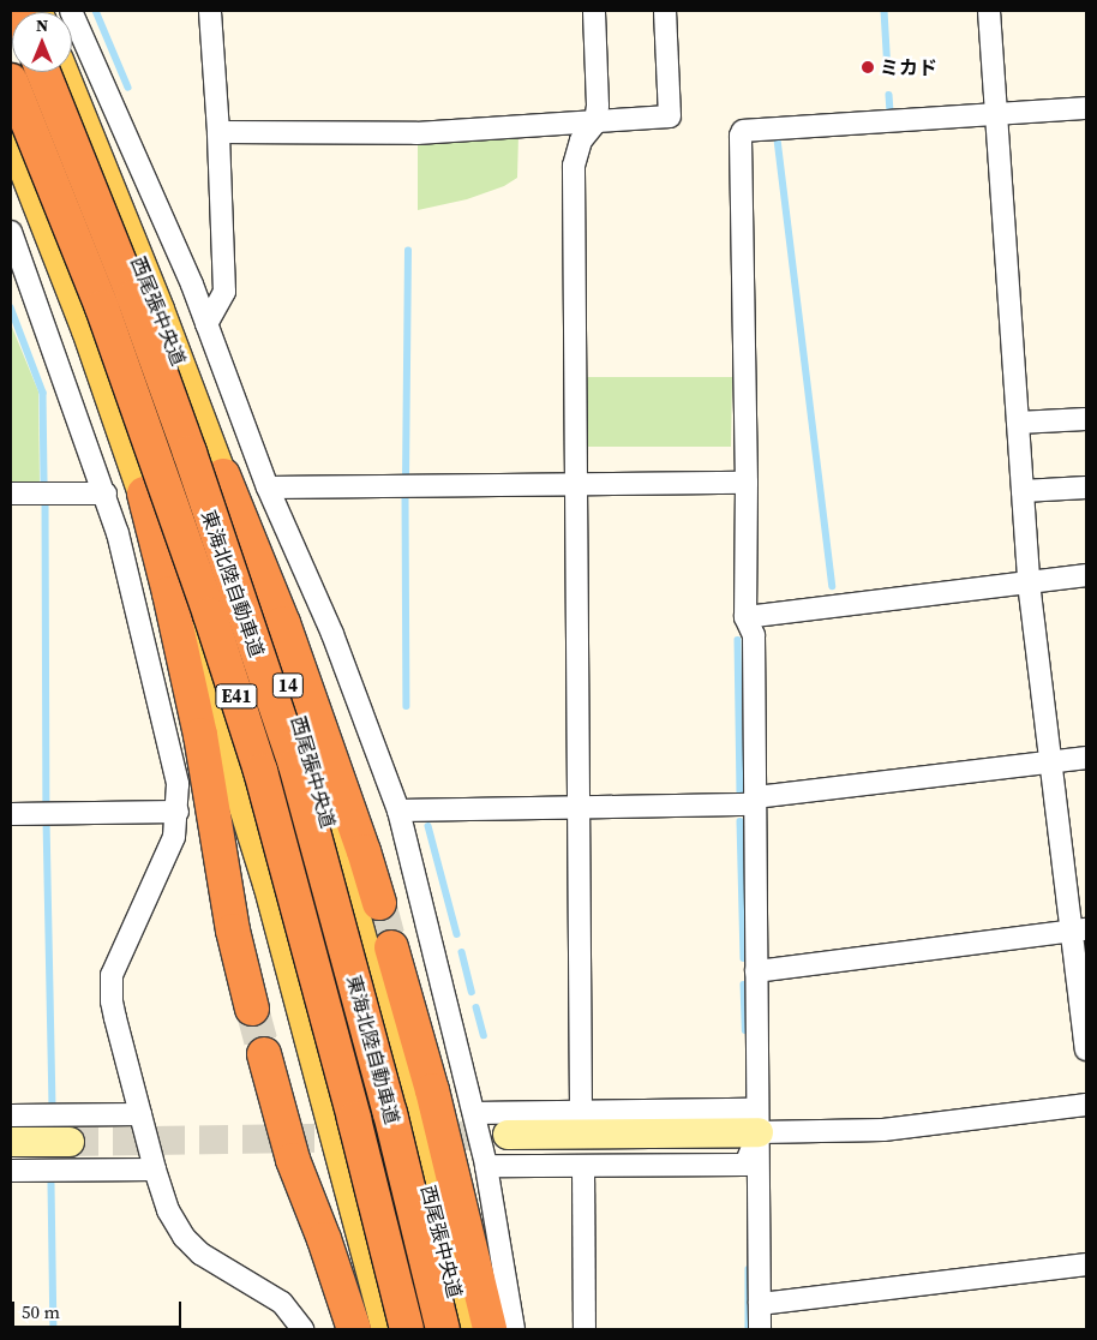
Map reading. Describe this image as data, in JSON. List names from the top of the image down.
{
  "streets": {
    "highway": ["東海北陸自動車道", "E41"],
    "main road": ["西尾張中央道", "14"]
  },
  "places": ["ミカド"],
  "scale_bar": "50 m",
  "north": "top"
}
